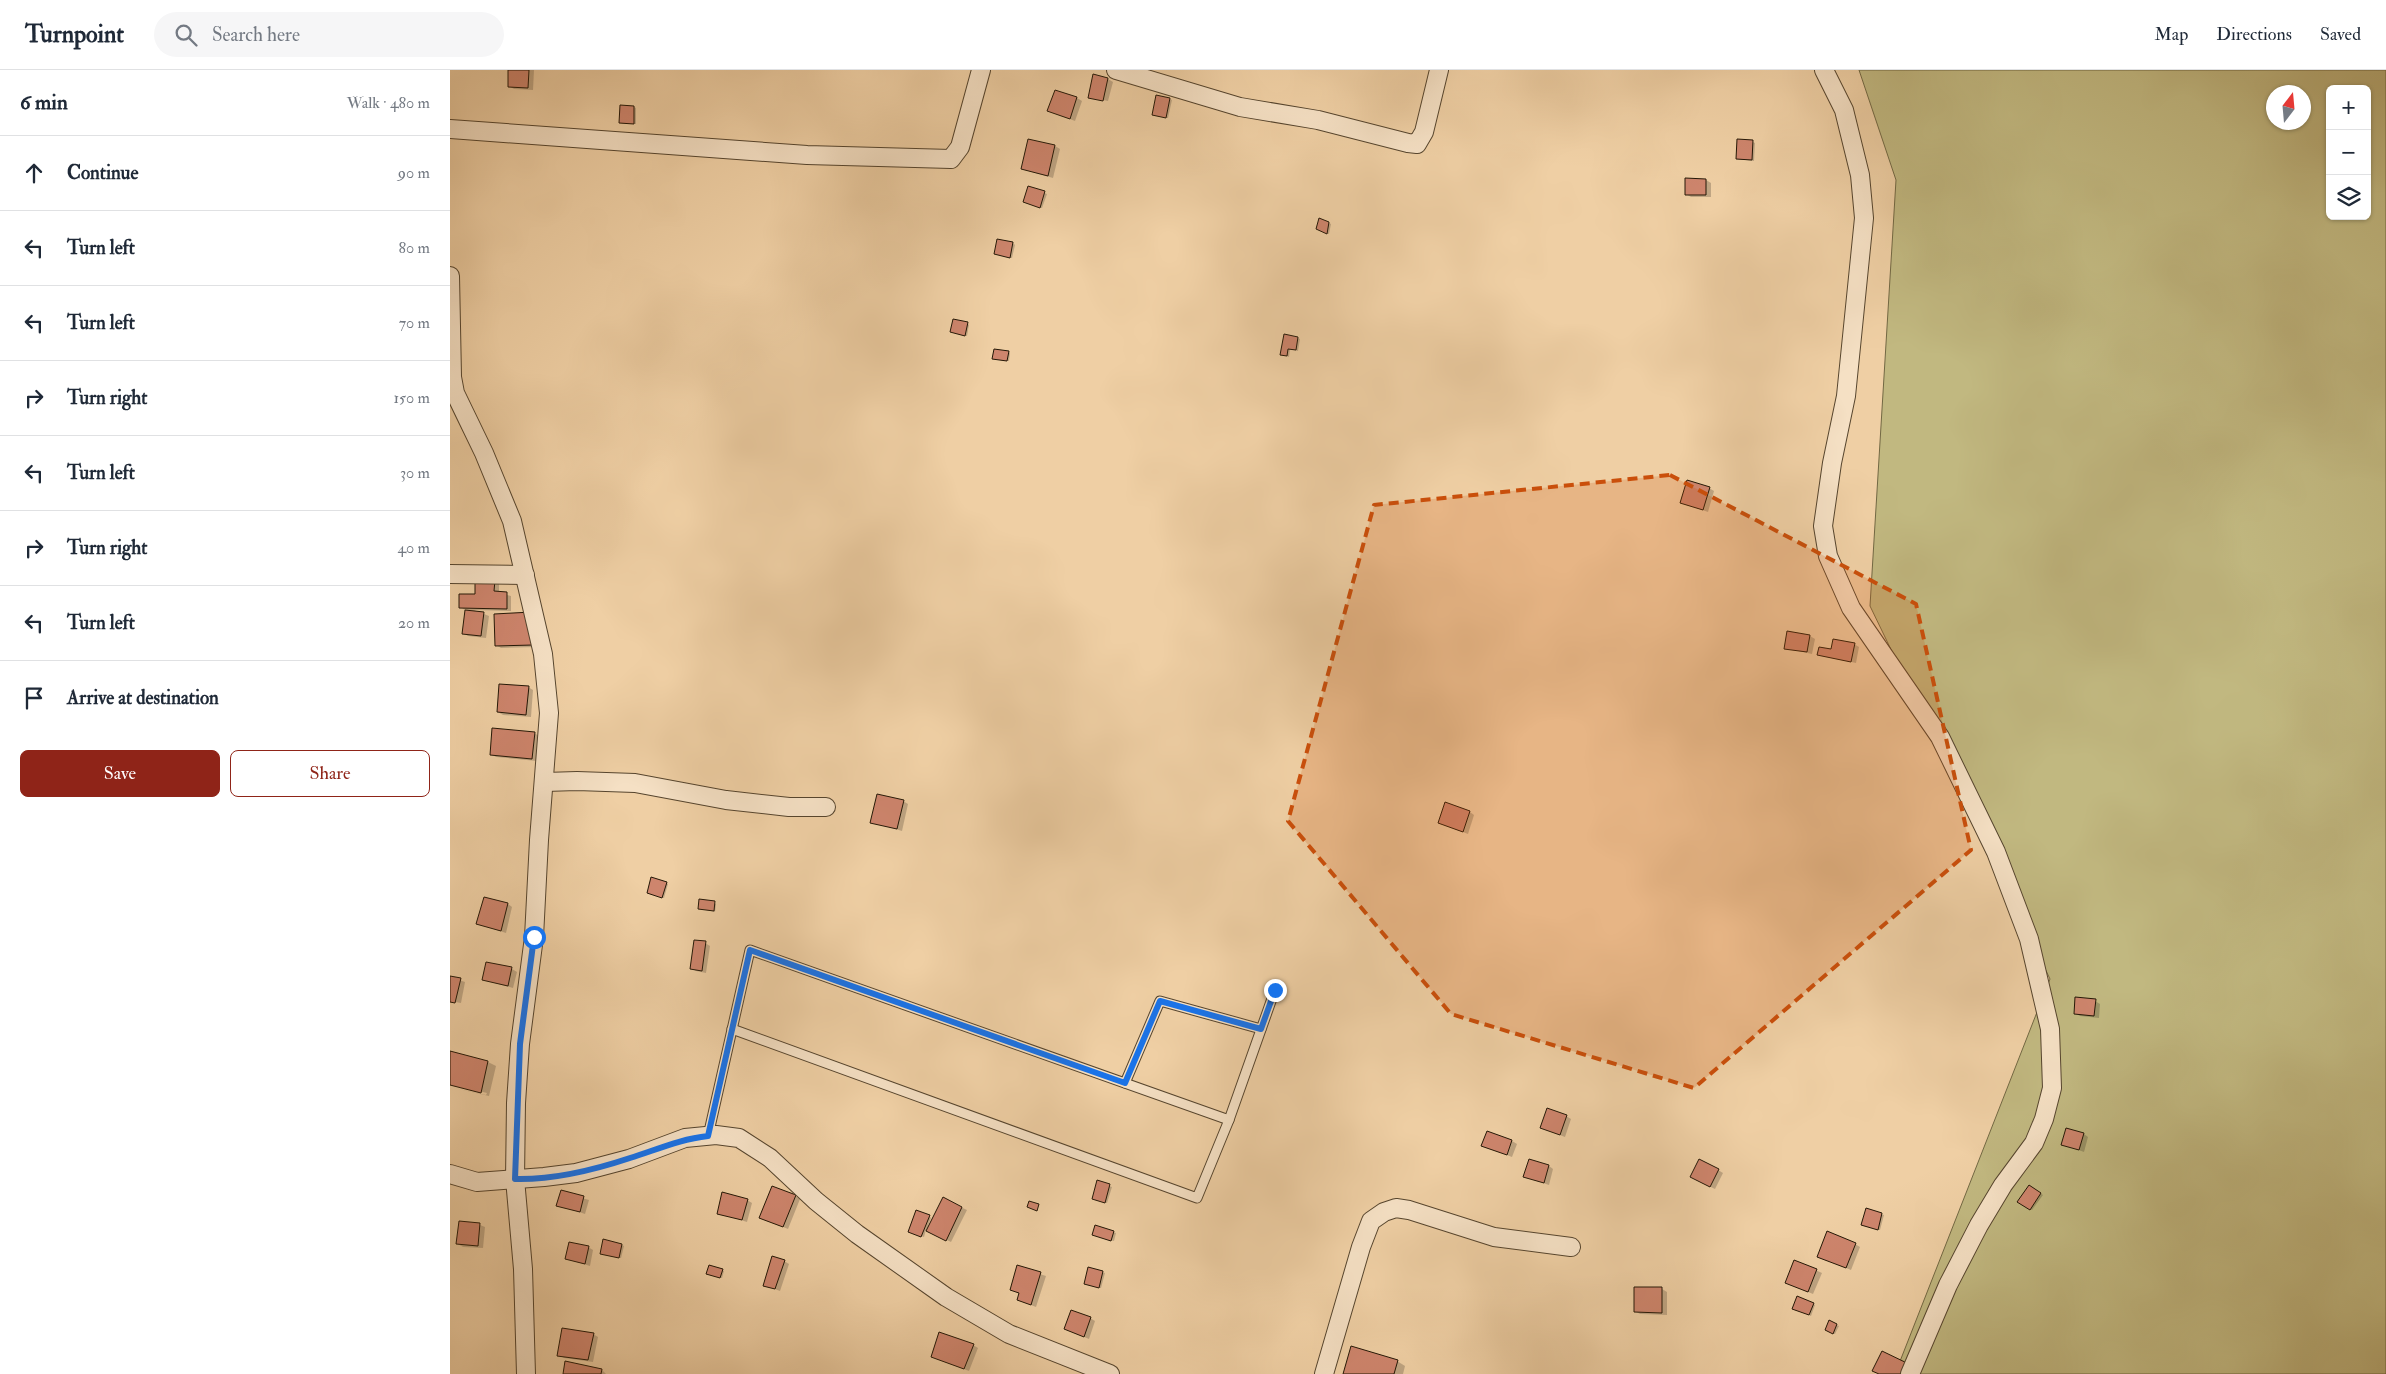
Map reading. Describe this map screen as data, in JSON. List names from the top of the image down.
{
  "north": "top",
  "page": {
    "header": "Turnpoint",
    "search": "Search here",
    "nav": ["Map", "Directions", "Saved"],
    "heading": ["6 min", "Walk · 480 m"],
    "map_buttons": ["+", "−"],
    "list": [
      ["Continue", "90 m"],
      ["Turn left", "80 m"],
      ["Turn left", "70 m"],
      ["Turn right", "150 m"],
      ["Turn left", "30 m"],
      ["Turn right", "40 m"],
      ["Turn left", "20 m"],
      "Arrive at destination"
    ],
    "buttons": ["Save", "Share"]
  }
}
